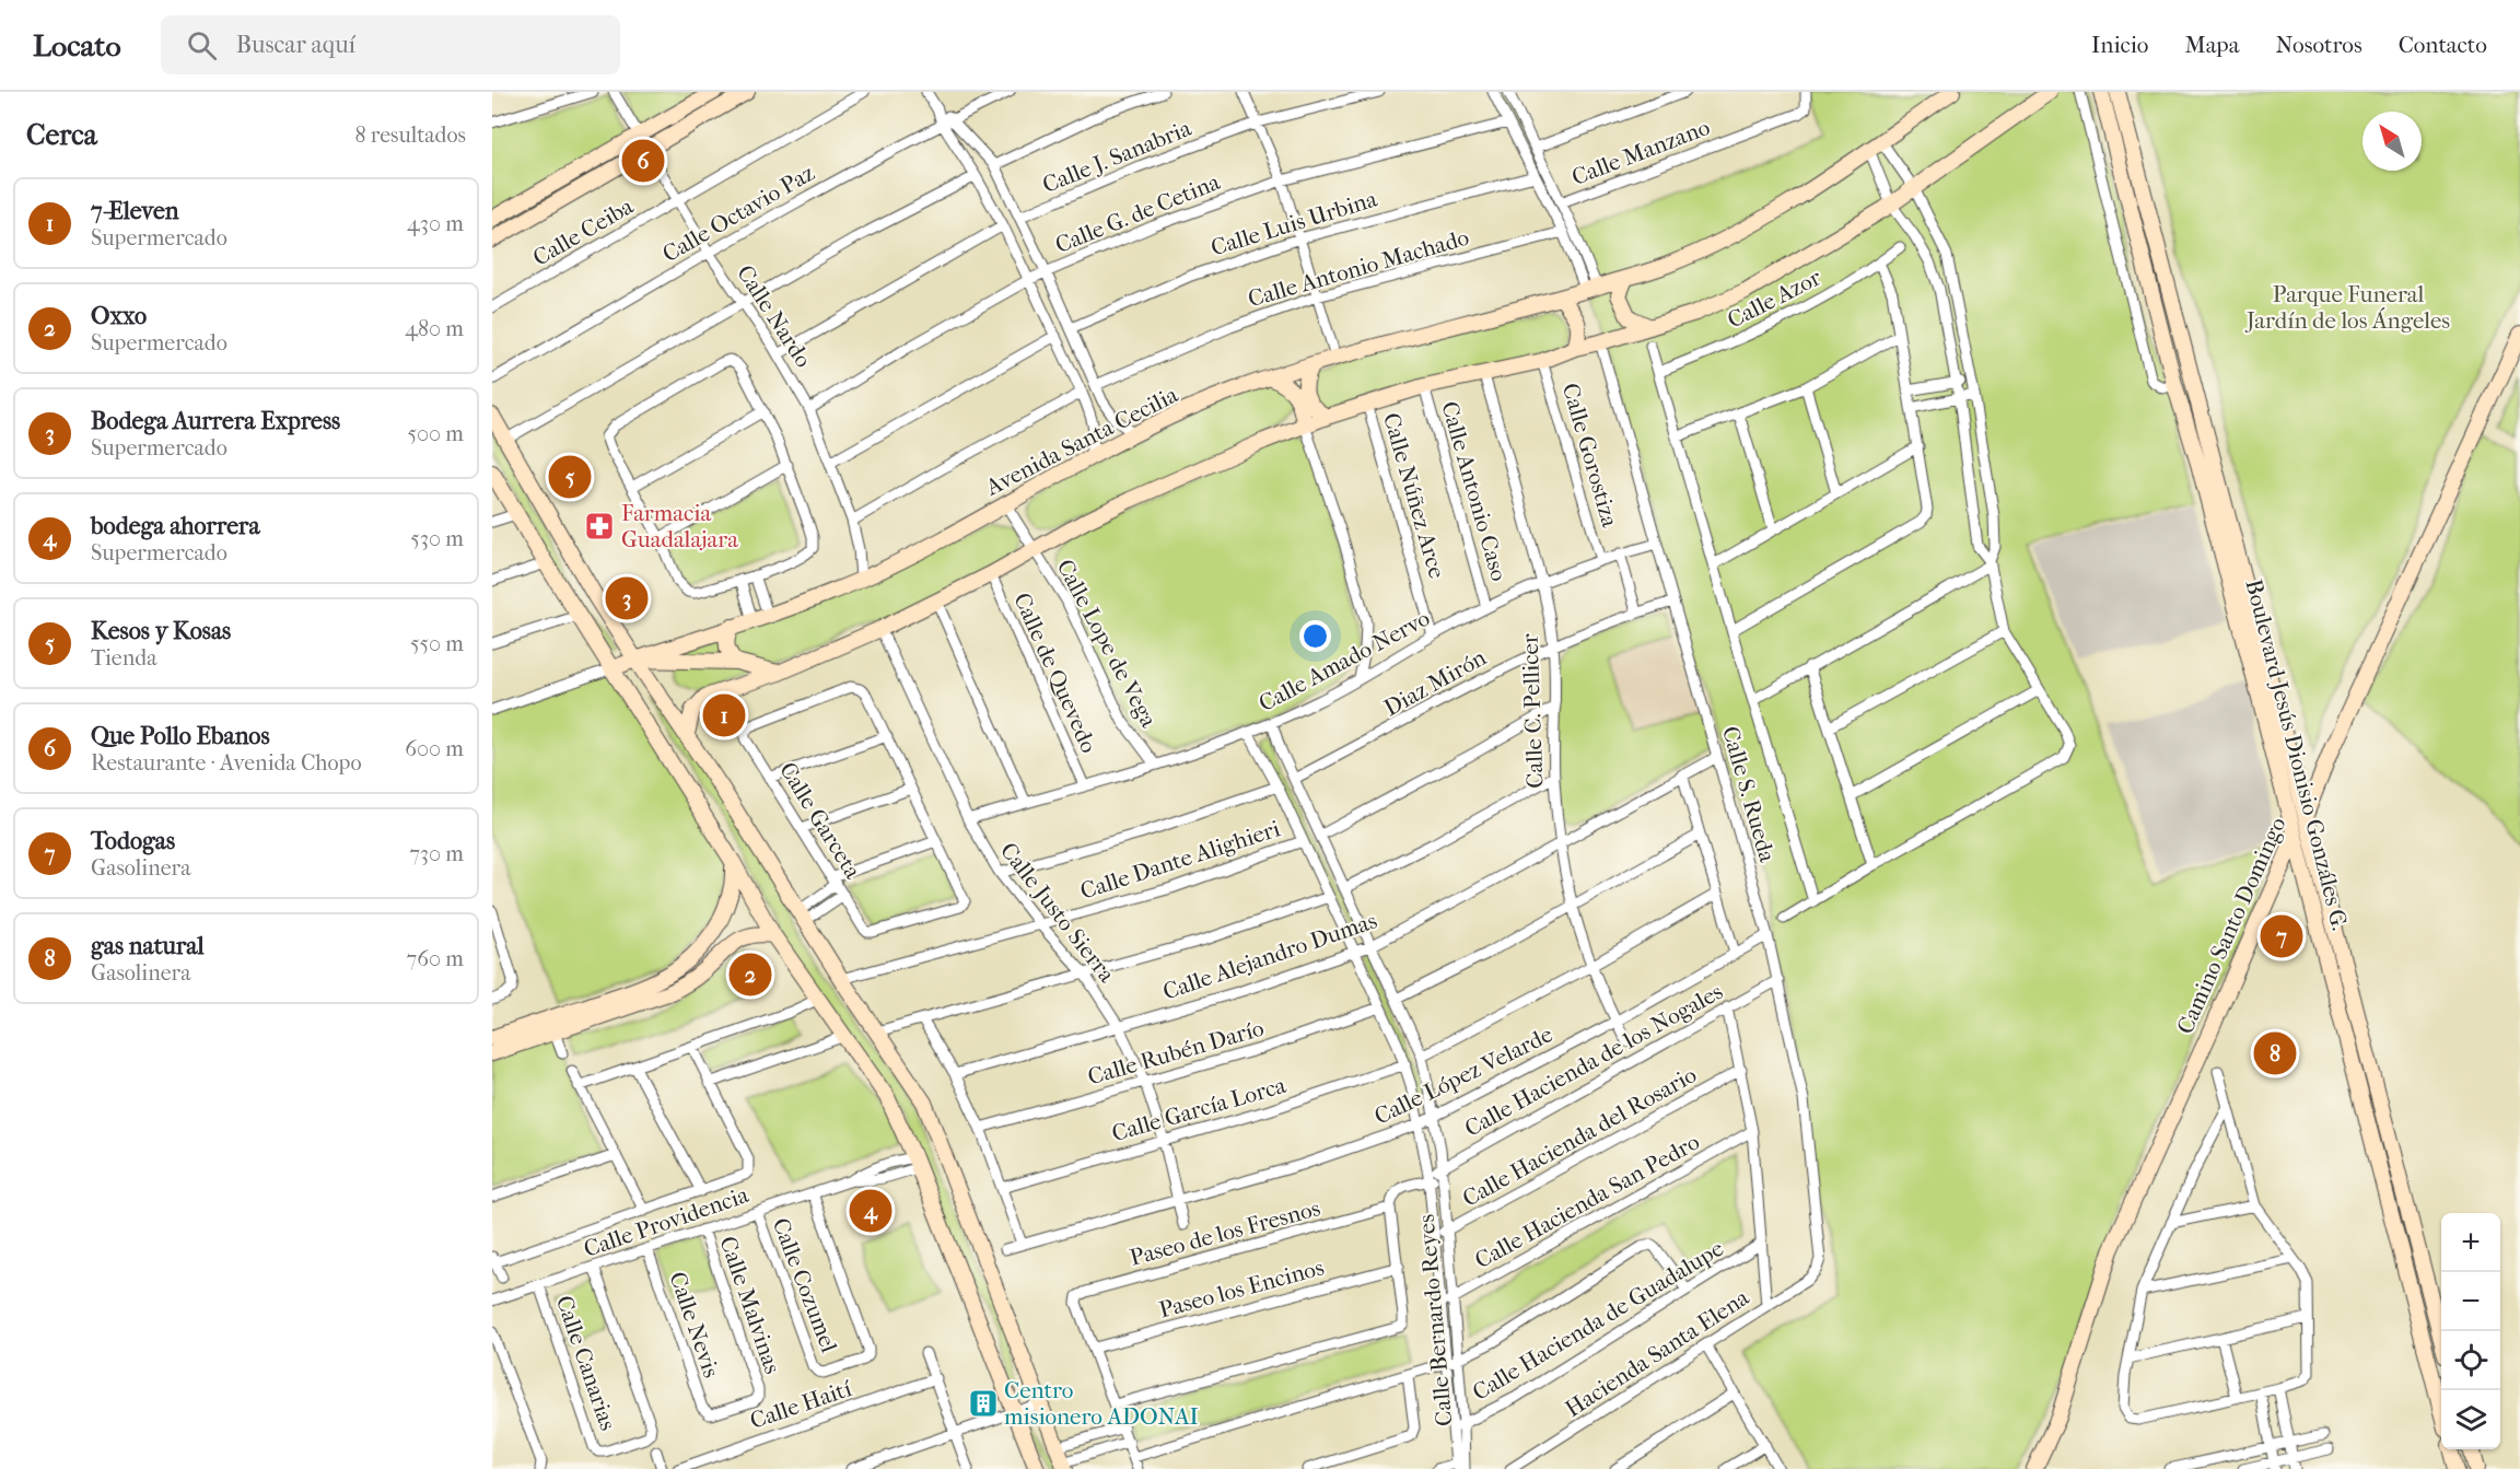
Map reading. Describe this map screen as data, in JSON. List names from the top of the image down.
{
  "streets": {
    "street": [
      "Calle Manzano",
      "Calle J. Sanabria",
      "Calle Octavio Paz",
      "Calle G. de Cetina",
      "Calle Luis Urbina",
      "Calle Ceiba",
      "Calle Antonio Machado",
      "Calle Azor",
      "Calle Nardo",
      "Avenida Santa Cecilia",
      "Calle Gorostiza",
      "Calle Antonio Caso",
      "Calle Núñez Arce",
      "Calle Lope de Vega",
      "Calle Amado Nervo",
      "Calle de Quevedo",
      "Diaz Mirón",
      "Calle C. Pellicer",
      "Boulevard Jesús Dionisio Gonzáles G.",
      "Calle S. Rueda",
      "Calle Garceta",
      "Calle Dante Alighieri",
      "Calle Justo Sierra",
      "Camino Santo Domingo",
      "Calle Alejandro Dumas",
      "Calle Rubén Darío",
      "Calle Hacienda de los Nogales",
      "Calle López Velarde",
      "Calle García Lorca",
      "Calle Hacienda del Rosario",
      "Calle Hacienda San Pedro",
      "Calle Providencia",
      "Paseo de los Fresnos",
      "Calle Cozumel",
      "Paseo los Encinos",
      "Calle Malvinas",
      "Calle Bernardo Reyes",
      "Calle Hacienda de Guadalupe",
      "Calle Nevis",
      "Hacienda Santa Elena",
      "Calle Canarias",
      "Calle Haití"
    ]
  },
  "crossings": [
    ["Calle Octavio Paz", "Calle Nardo"],
    ["Calle G. de Cetina", "Calle Nardo"],
    ["Calle Ceiba", "Calle Nardo"],
    ["Calle Nardo", "Avenida Santa Cecilia"],
    ["Avenida Santa Cecilia", "Calle Lope de Vega"],
    ["Calle Gorostiza", "Calle Amado Nervo"],
    ["Calle Antonio Caso", "Calle Amado Nervo"],
    ["Calle Núñez Arce", "Calle Amado Nervo"],
    ["Calle Lope de Vega", "Calle Amado Nervo"],
    ["Calle Amado Nervo", "Calle de Quevedo"],
    ["Calle Amado Nervo", "Calle C. Pellicer"],
    ["Calle Amado Nervo", "Calle S. Rueda"],
    ["Calle Amado Nervo", "Calle Justo Sierra"],
    ["Calle Amado Nervo", "Calle Bernardo Reyes"],
    ["Diaz Mirón", "Calle C. Pellicer"],
    ["Diaz Mirón", "Calle S. Rueda"],
    ["Diaz Mirón", "Calle Bernardo Reyes"],
    ["Calle C. Pellicer", "Calle Alejandro Dumas"],
    ["Calle C. Pellicer", "Calle López Velarde"],
    ["Boulevard Jesús Dionisio Gonzáles G.", "Camino Santo Domingo"],
    ["Calle S. Rueda", "Calle Alejandro Dumas"],
    ["Calle S. Rueda", "Calle Hacienda de los Nogales"],
    ["Calle S. Rueda", "Calle López Velarde"],
    ["Calle S. Rueda", "Hacienda Santa Elena"],
    ["Calle Dante Alighieri", "Calle Justo Sierra"],
    ["Calle Dante Alighieri", "Calle Bernardo Reyes"],
    ["Calle Justo Sierra", "Calle Alejandro Dumas"],
    ["Calle Justo Sierra", "Calle Rubén Darío"],
    ["Calle Justo Sierra", "Calle López Velarde"],
    ["Calle Justo Sierra", "Calle García Lorca"],
    ["Calle Alejandro Dumas", "Calle Bernardo Reyes"],
    ["Calle Rubén Darío", "Calle Bernardo Reyes"],
    ["Calle Hacienda de los Nogales", "Paseo de los Fresnos"],
    ["Calle Hacienda de los Nogales", "Calle Bernardo Reyes"],
    ["Calle López Velarde", "Calle Bernardo Reyes"],
    ["Calle García Lorca", "Calle Bernardo Reyes"],
    ["Calle Hacienda del Rosario", "Calle Bernardo Reyes"],
    ["Calle Hacienda San Pedro", "Calle Bernardo Reyes"],
    ["Calle Providencia", "Calle Cozumel"],
    ["Calle Providencia", "Calle Malvinas"],
    ["Calle Providencia", "Calle Nevis"],
    ["Calle Providencia", "Calle Canarias"],
    ["Paseo de los Fresnos", "Paseo los Encinos"],
    ["Calle Malvinas", "Calle Nevis"],
    ["Calle Bernardo Reyes", "Calle Hacienda de Guadalupe"]
  ],
  "parks": ["Parque Funeral Jardín de los Ángeles"],
  "places": {
    "pharmacy": ["Farmacia Guadalajara"],
    "building": ["Centro misionero ADONAI"]
  },
  "north": "top left",
  "page": {
    "header": "Locato",
    "search": "Buscar aquí",
    "nav": [
      "Inicio",
      "Mapa",
      "Nosotros",
      "Contacto"
    ],
    "heading": ["Cerca", "8 resultados"],
    "pins": [
      "6",
      "5",
      "3",
      "1",
      "7",
      "2",
      "8",
      "4"
    ],
    "list": [
      {
        "mark": "1",
        "name": "7-Eleven",
        "note": "Supermercado",
        "value": "430 m"
      },
      {
        "mark": "2",
        "name": "Oxxo",
        "note": "Supermercado",
        "value": "480 m"
      },
      {
        "mark": "3",
        "name": "Bodega Aurrera Express",
        "note": "Supermercado",
        "value": "500 m"
      },
      {
        "mark": "4",
        "name": "bodega ahorrera",
        "note": "Supermercado",
        "value": "530 m"
      },
      {
        "mark": "5",
        "name": "Kesos y Kosas",
        "note": "Tienda",
        "value": "550 m"
      },
      {
        "mark": "6",
        "name": "Que Pollo Ebanos",
        "note": "Restaurante · Avenida Chopo",
        "value": "600 m"
      },
      {
        "mark": "7",
        "name": "Todogas",
        "note": "Gasolinera",
        "value": "730 m"
      },
      {
        "mark": "8",
        "name": "gas natural",
        "note": "Gasolinera",
        "value": "760 m"
      }
    ],
    "map_buttons": ["+", "−"]
  }
}
